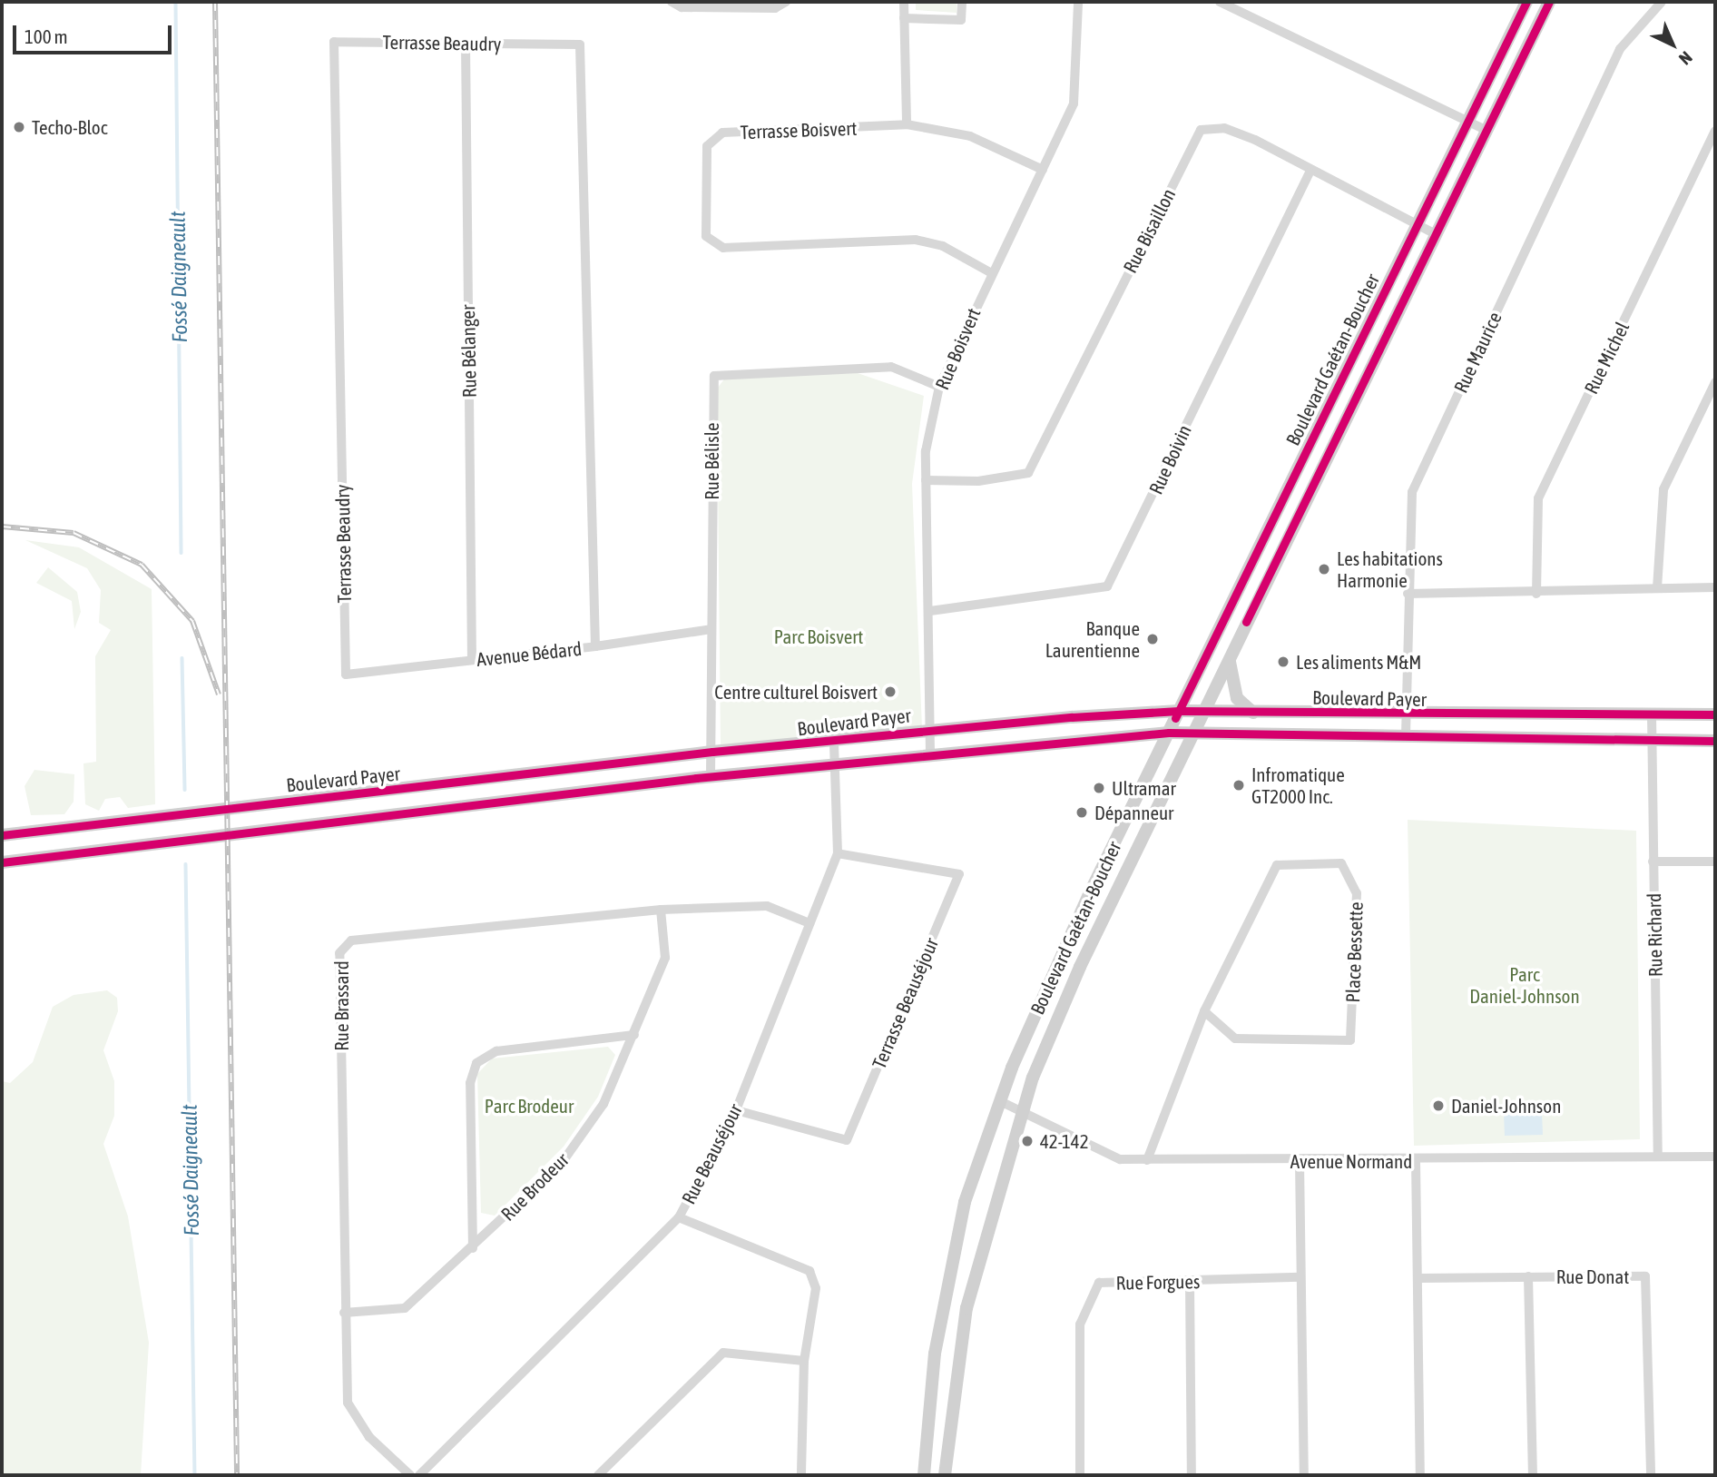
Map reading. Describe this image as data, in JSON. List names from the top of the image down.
{
  "streets": {
    "street": [
      "Terrasse Beaudry",
      "Terrasse Boisvert",
      "Rue Bisaillon",
      "Rue Boisvert",
      "Rue Bélanger",
      "Rue Maurice",
      "Rue Michel",
      "Boulevard Gaétan-Boucher",
      "Rue Boivin",
      "Rue Bélisle",
      "Avenue Bédard",
      "Boulevard Payer",
      "Rue Richard",
      "Place Bessette",
      "Terrasse Beauséjour",
      "Rue Brassard",
      "Rue Beauséjour",
      "Avenue Normand",
      "Rue Brodeur",
      "Rue Donat",
      "Rue Forgues"
    ]
  },
  "crossings": [
    ["Terrasse Beaudry", "Rue Bélanger"],
    ["Terrasse Beaudry", "Avenue Bédard"],
    ["Terrasse Boisvert", "Rue Boisvert"],
    ["Rue Bisaillon", "Rue Boisvert"],
    ["Rue Bisaillon", "Boulevard Gaétan-Boucher"],
    ["Rue Bisaillon", "Rue Boivin"],
    ["Rue Boisvert", "Rue Boivin"],
    ["Rue Boisvert", "Rue Bélisle"],
    ["Rue Boisvert", "Boulevard Payer"],
    ["Rue Bélanger", "Avenue Bédard"],
    ["Rue Maurice", "Boulevard Payer"],
    ["Boulevard Gaétan-Boucher", "Boulevard Payer"],
    ["Boulevard Gaétan-Boucher", "Avenue Normand"],
    ["Rue Bélisle", "Avenue Bédard"],
    ["Rue Bélisle", "Boulevard Payer"],
    ["Boulevard Payer", "Rue Richard"],
    ["Boulevard Payer", "Rue Beauséjour"],
    ["Rue Richard", "Avenue Normand"],
    ["Place Bessette", "Avenue Normand"],
    ["Terrasse Beauséjour", "Rue Beauséjour"],
    ["Rue Brassard", "Rue Beauséjour"],
    ["Rue Brassard", "Rue Brodeur"]
  ],
  "water": ["Fossé Daigneault"],
  "parks": ["Parc Boisvert", "Parc Daniel-Johnson", "Parc Brodeur"],
  "places": [
    "Techo-Bloc",
    "Les habitations Harmonie",
    "Banque Laurentienne",
    "Les aliments M&M",
    "Centre culturel Boisvert",
    "Infromatique GT2000 Inc.",
    "Ultramar",
    "Dépanneur",
    "Daniel-Johnson",
    "42-142"
  ],
  "scale_bar": "100 m",
  "north": "bottom right"
}
